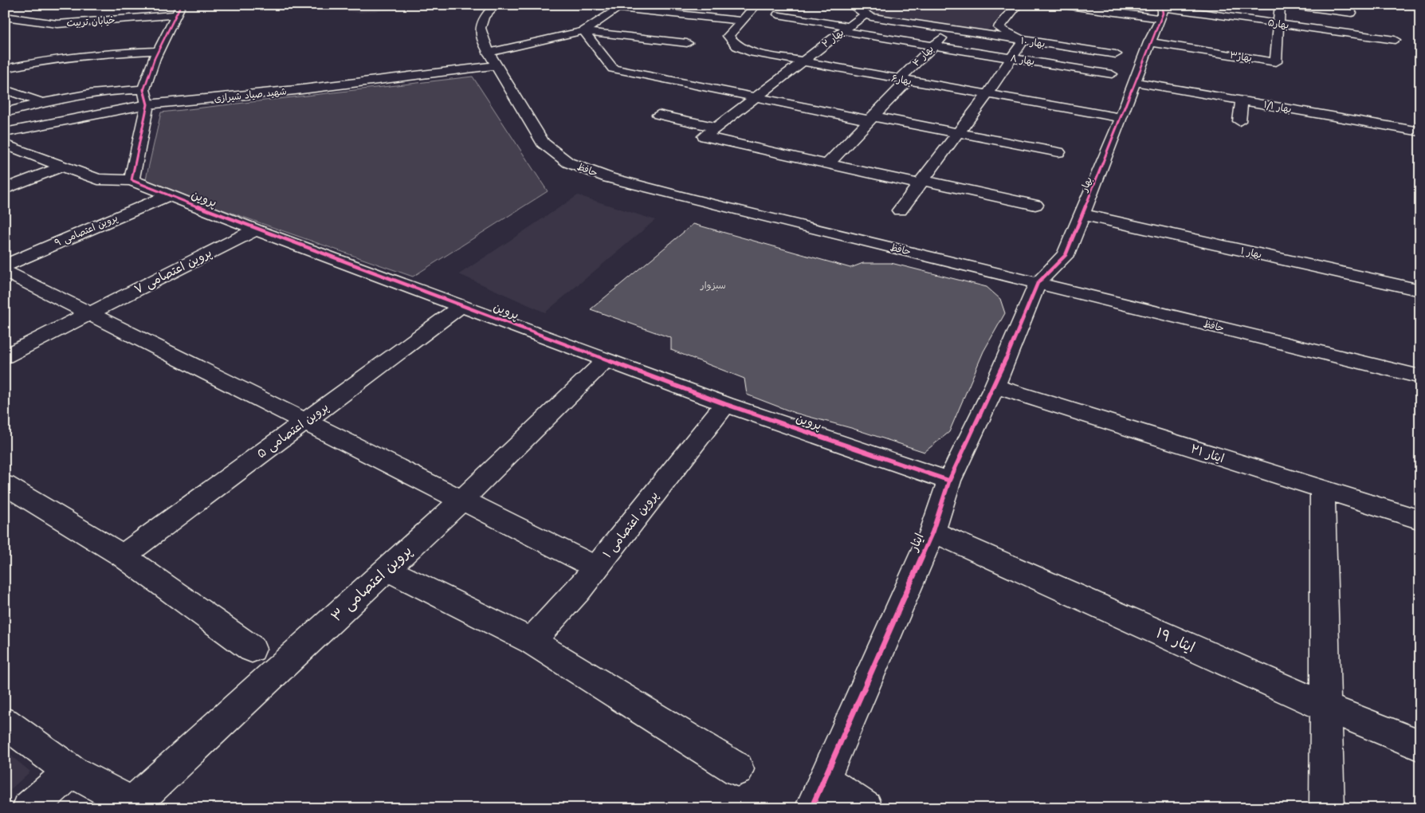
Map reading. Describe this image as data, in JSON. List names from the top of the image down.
{
  "streets": {
    "street": [
      "خیابان تربیت",
      "بهار۵",
      "بهار ۲",
      "بهار ۱۰",
      "بهار ۴",
      "بهار۳",
      "بهار ۸",
      "بهار۶",
      "شهید صیاد شیرازی",
      "بهار ۱/۱",
      "حافظ",
      "بهار",
      "پروین",
      "پروین اعتصامی ۹",
      "بهار ۱",
      "پروین اعتصامی ۷",
      "پروین اعتصامی ۵",
      "ایثار ۲۱",
      "پروین اعتصامی ۱",
      "ایثار",
      "پروین اعتصامی ۳",
      "ایثار ۱۹"
    ]
  },
  "crossings": [
    ["بهار۵", "بهار۳"],
    ["بهار ۲", "بهار ۱۰"],
    ["بهار ۲", "بهار ۸"],
    ["بهار ۲", "بهار۶"],
    ["بهار ۱۰", "بهار ۴"],
    ["بهار ۴", "بهار ۸"],
    ["بهار ۴", "بهار۶"],
    ["بهار۳", "بهار"],
    ["بهار۶", "بهار"],
    ["شهید صیاد شیرازی", "حافظ"],
    ["بهار ۱/۱", "بهار"],
    ["حافظ", "بهار"],
    ["حافظ", "ایثار"],
    ["بهار", "بهار ۱"],
    ["بهار", "ایثار"],
    ["پروین", "پروین اعتصامی ۹"],
    ["پروین", "پروین اعتصامی ۷"],
    ["پروین", "پروین اعتصامی ۵"],
    ["پروین", "پروین اعتصامی ۱"],
    ["پروین", "ایثار"],
    ["پروین", "پروین اعتصامی ۳"],
    ["ایثار ۲۱", "ایثار"],
    ["ایثار", "ایثار ۱۹"]
  ],
  "house_numbers": ["سبزوار"]
}
